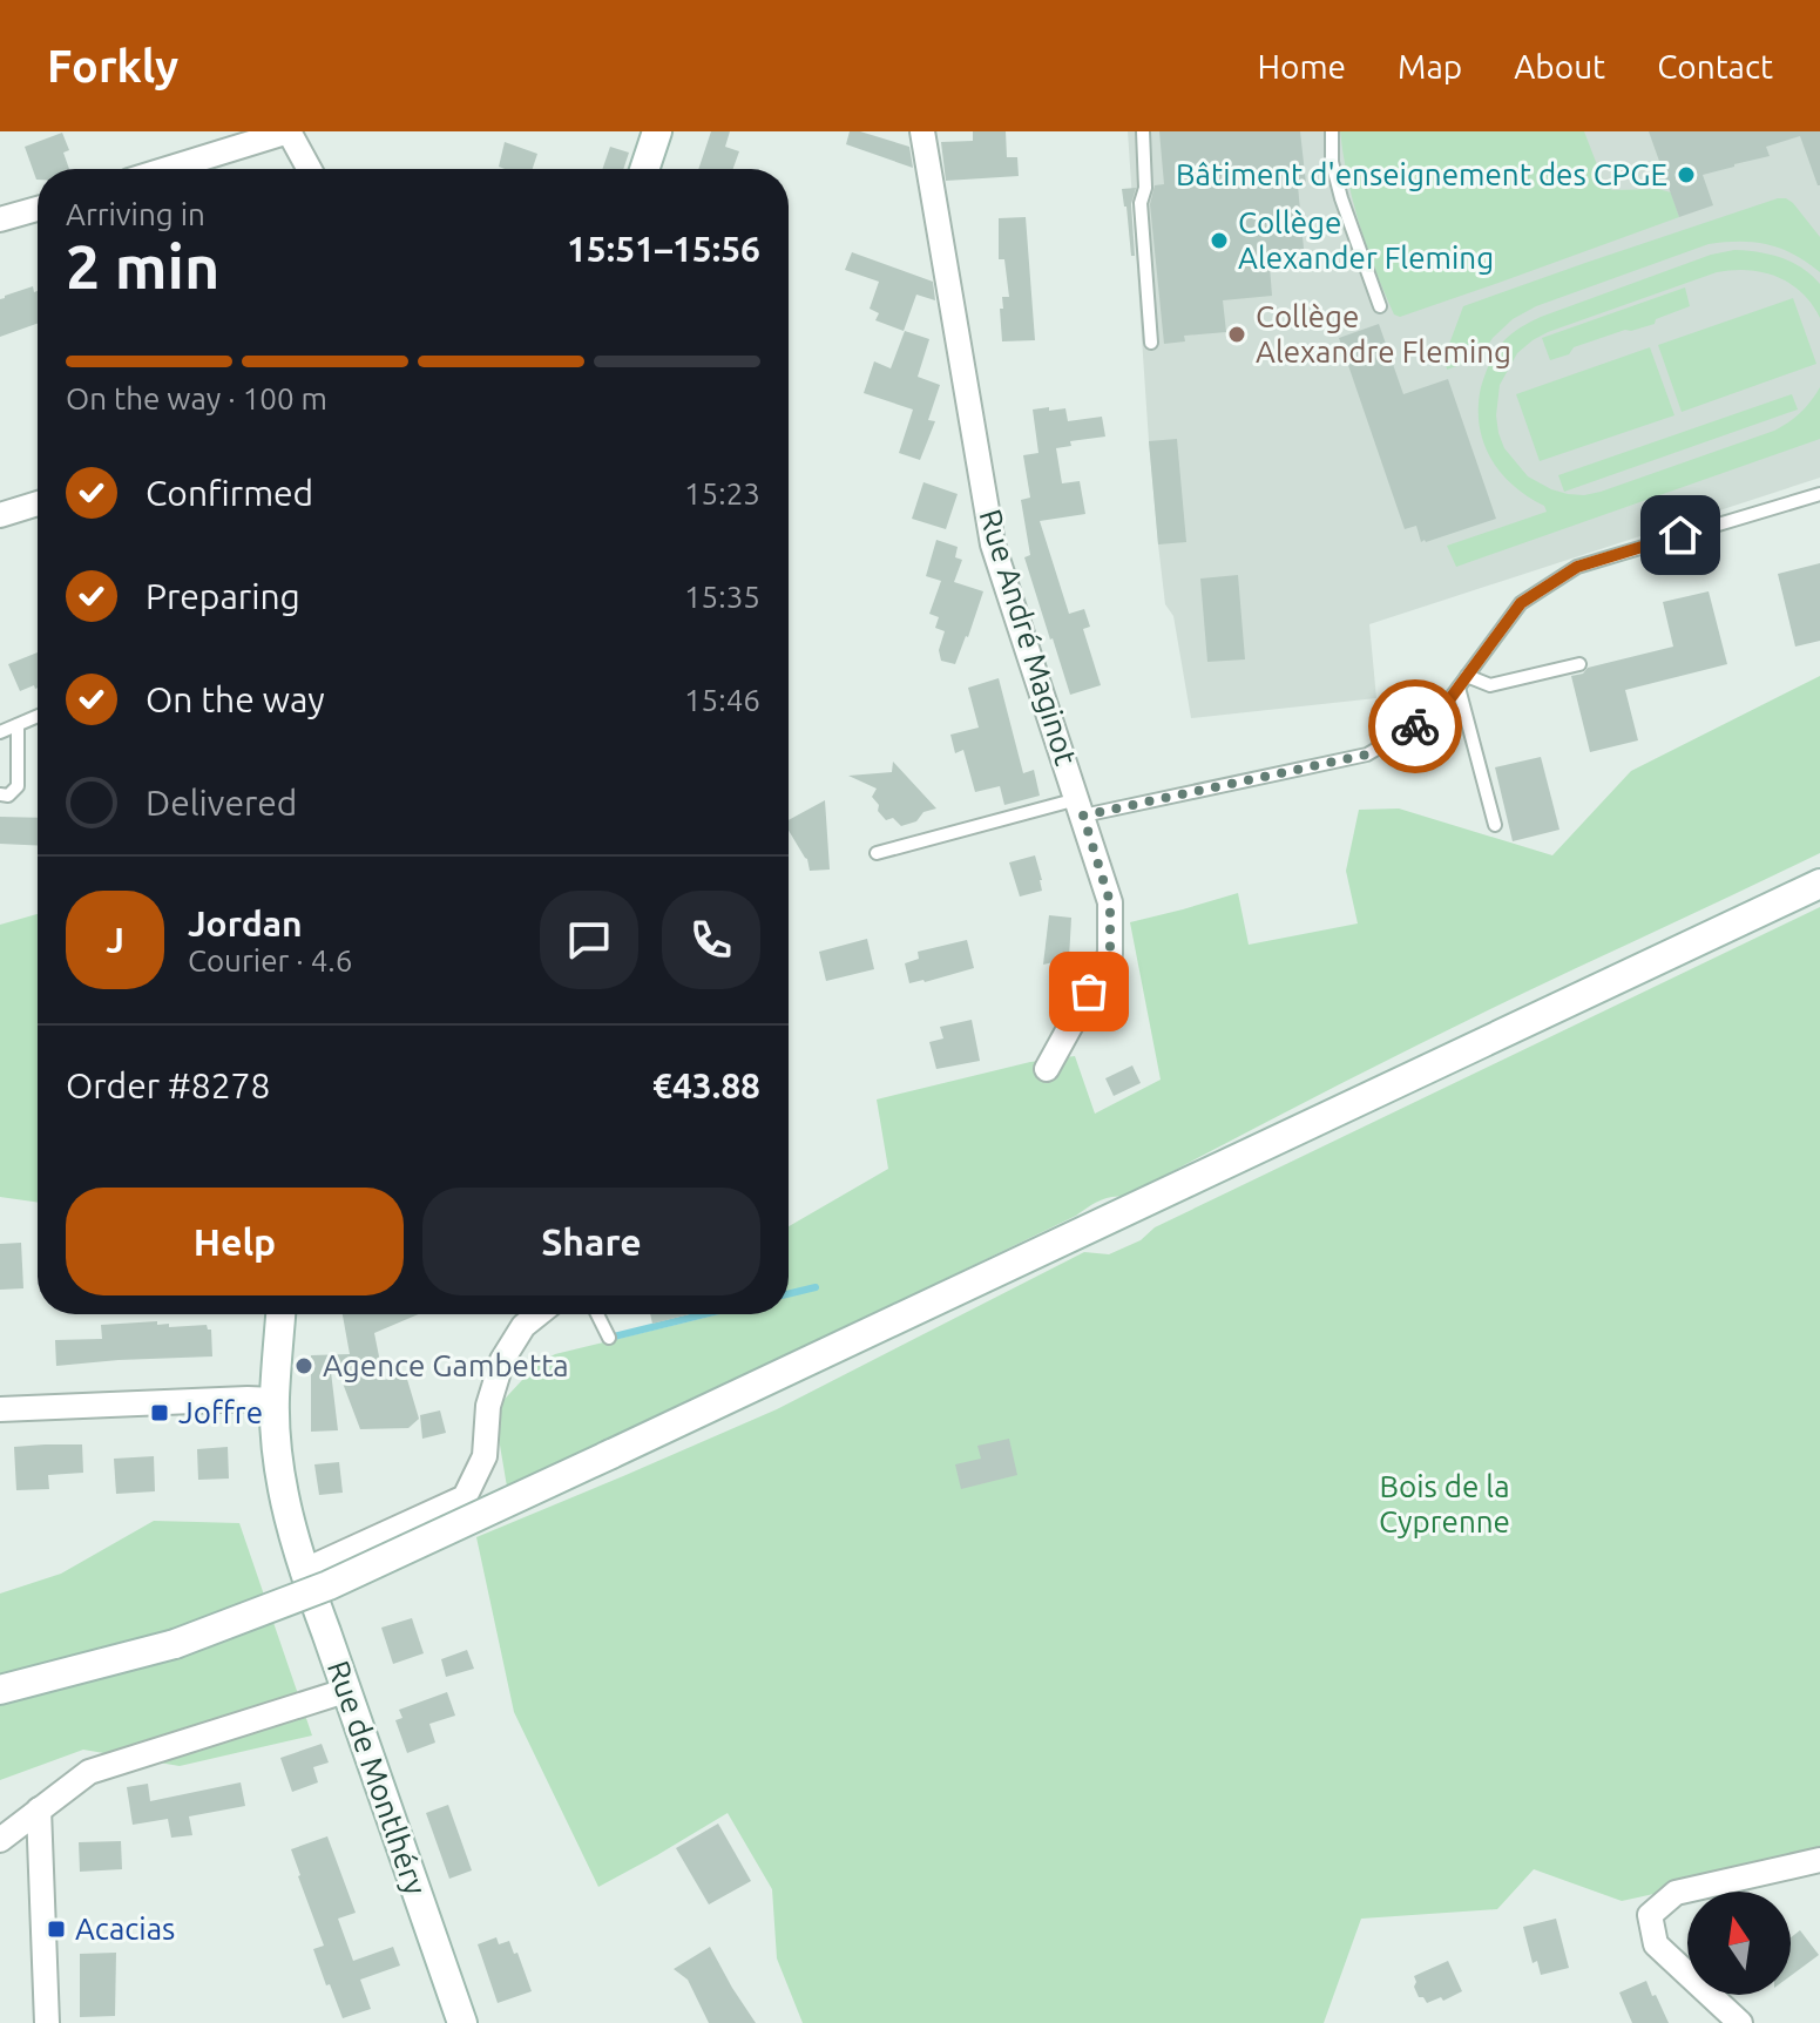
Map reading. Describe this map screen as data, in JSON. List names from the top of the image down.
{
  "streets": {
    "main road": ["Rue de Montlhéry"],
    "street": ["Rue André Maginot"]
  },
  "parks": ["Bois de la Cyprenne"],
  "places": {
    "other": [
      "Bâtiment d'enseignement des CPGE",
      "Collège Alexander Fleming",
      "Collège Alexandre Fleming",
      "Agence Gambetta"
    ],
    "transit": ["Joffre", "Acacias"]
  },
  "north": "top",
  "page": {
    "header": "Forkly",
    "nav": [
      "Home",
      "Map",
      "About",
      "Contact"
    ],
    "heading": ["2 min", "Arriving in", "15:51–15:56"],
    "panel": [
      "Jordan",
      "Courier · 4.6",
      "Order #8278",
      "€43.88"
    ],
    "bar": "On the way · 100 m",
    "list": [
      ["Confirmed", "15:23"],
      ["Preparing", "15:35"],
      ["On the way", "15:46"],
      "Delivered"
    ],
    "round": "J",
    "buttons": ["Help", "Share"]
  }
}
